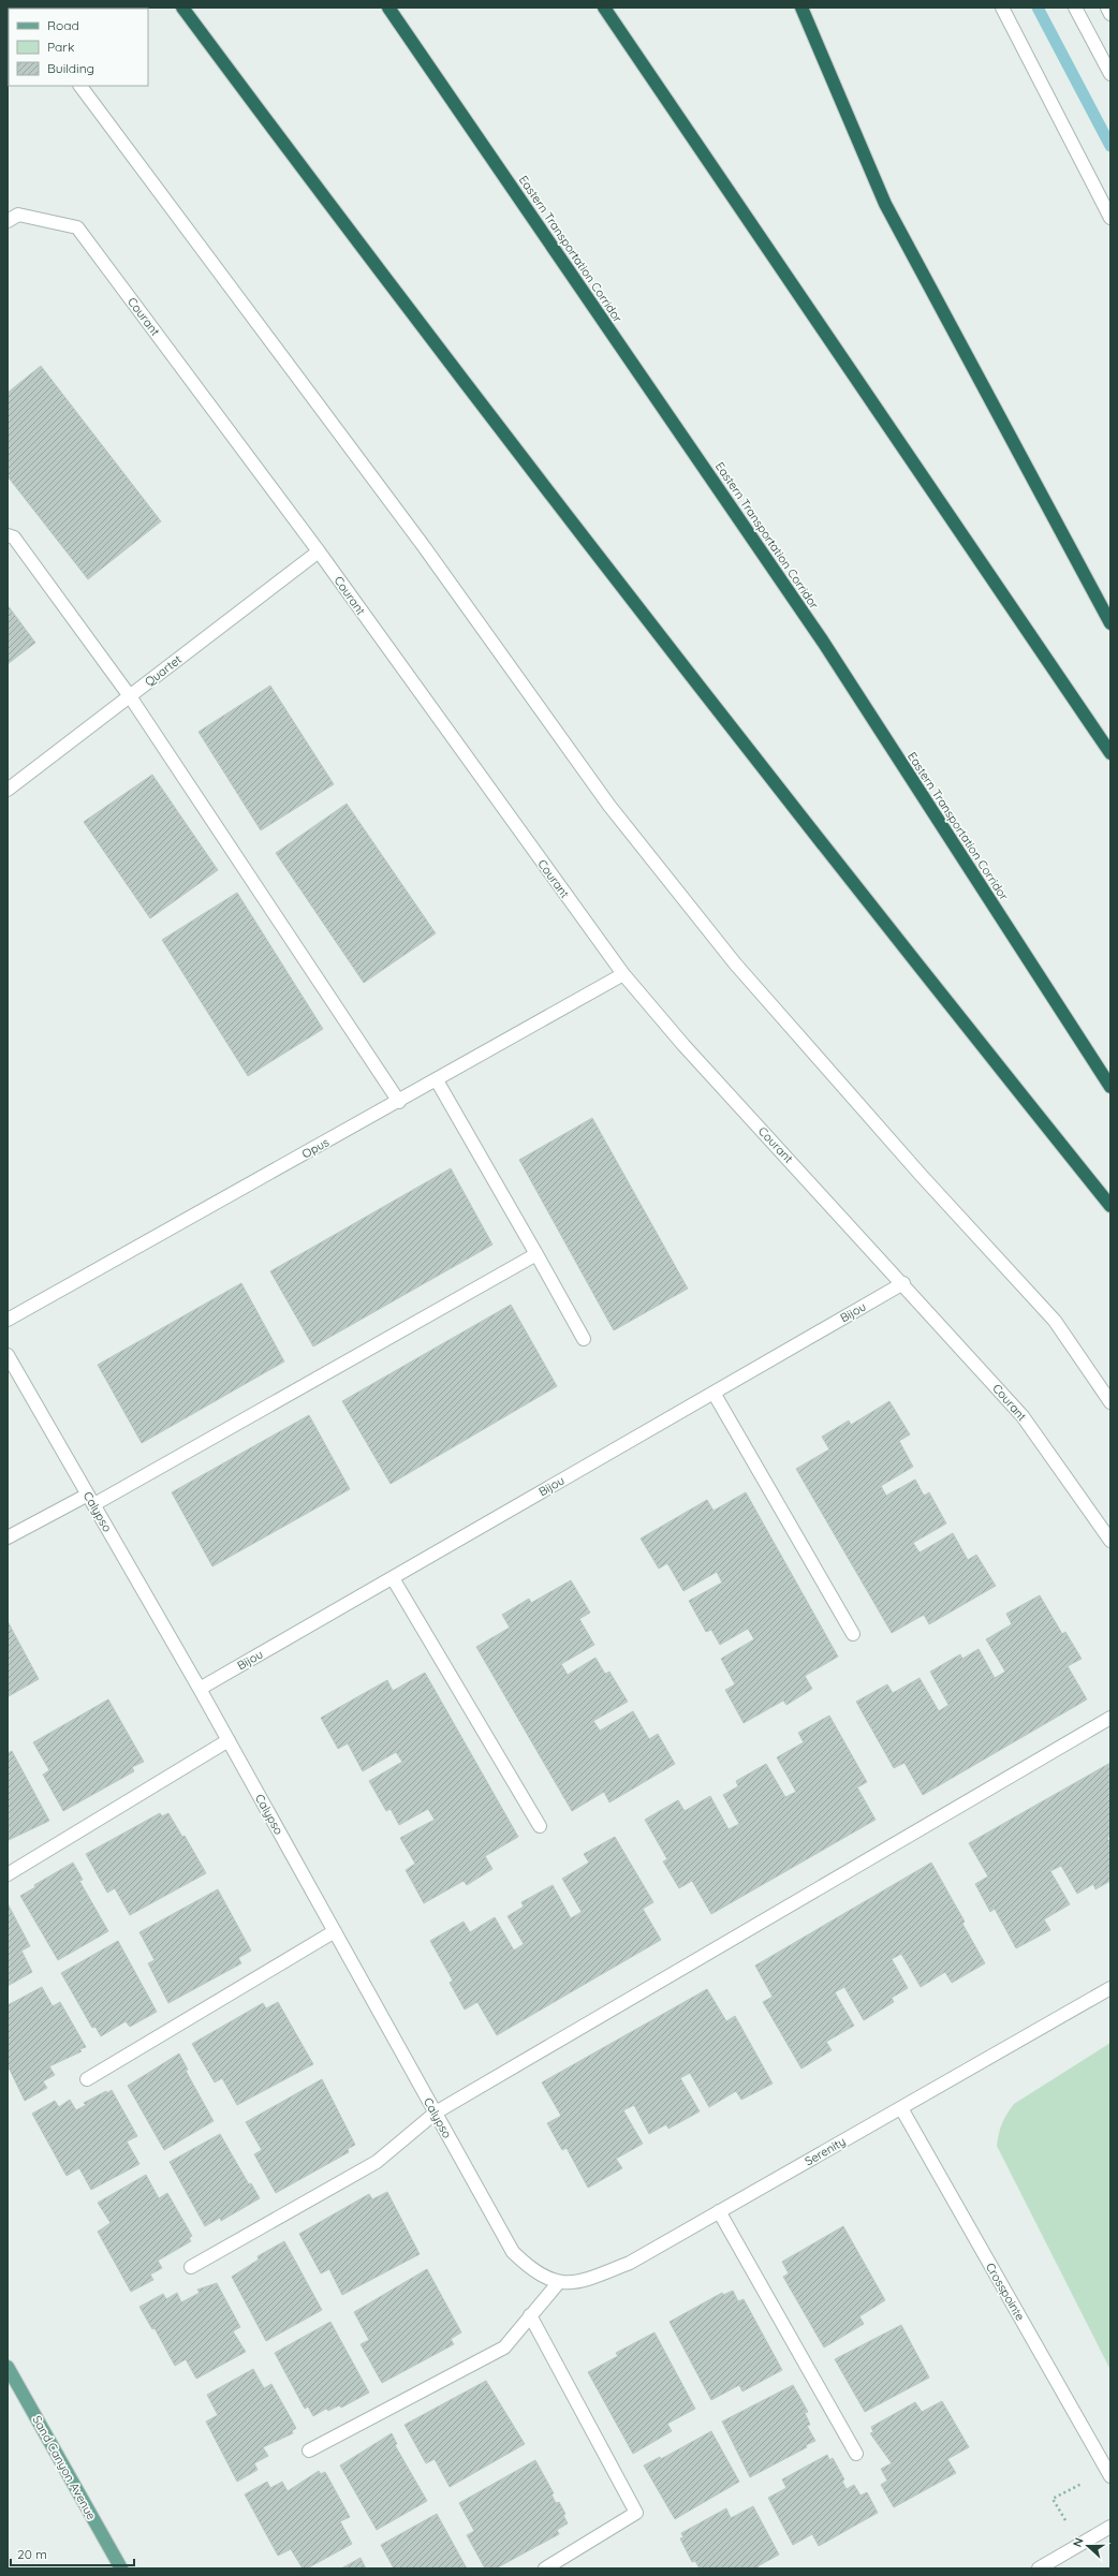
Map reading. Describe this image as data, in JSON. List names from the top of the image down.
{
  "streets": {
    "highway": ["Eastern Transportation Corridor"],
    "main road": ["Sand Canyon Avenue"],
    "street": [
      "Courant",
      "Quartet",
      "Opus",
      "Bijou",
      "Calypso",
      "Serenity",
      "Crosspointe"
    ]
  },
  "crossings": [
    ["Courant", "Quartet"],
    ["Courant", "Opus"],
    ["Courant", "Bijou"],
    ["Bijou", "Calypso"],
    ["Calypso", "Serenity"],
    ["Serenity", "Crosspointe"]
  ],
  "legend": ["Road", "Park", "Building"],
  "scale_bar": "20 m",
  "north": "left"
}
